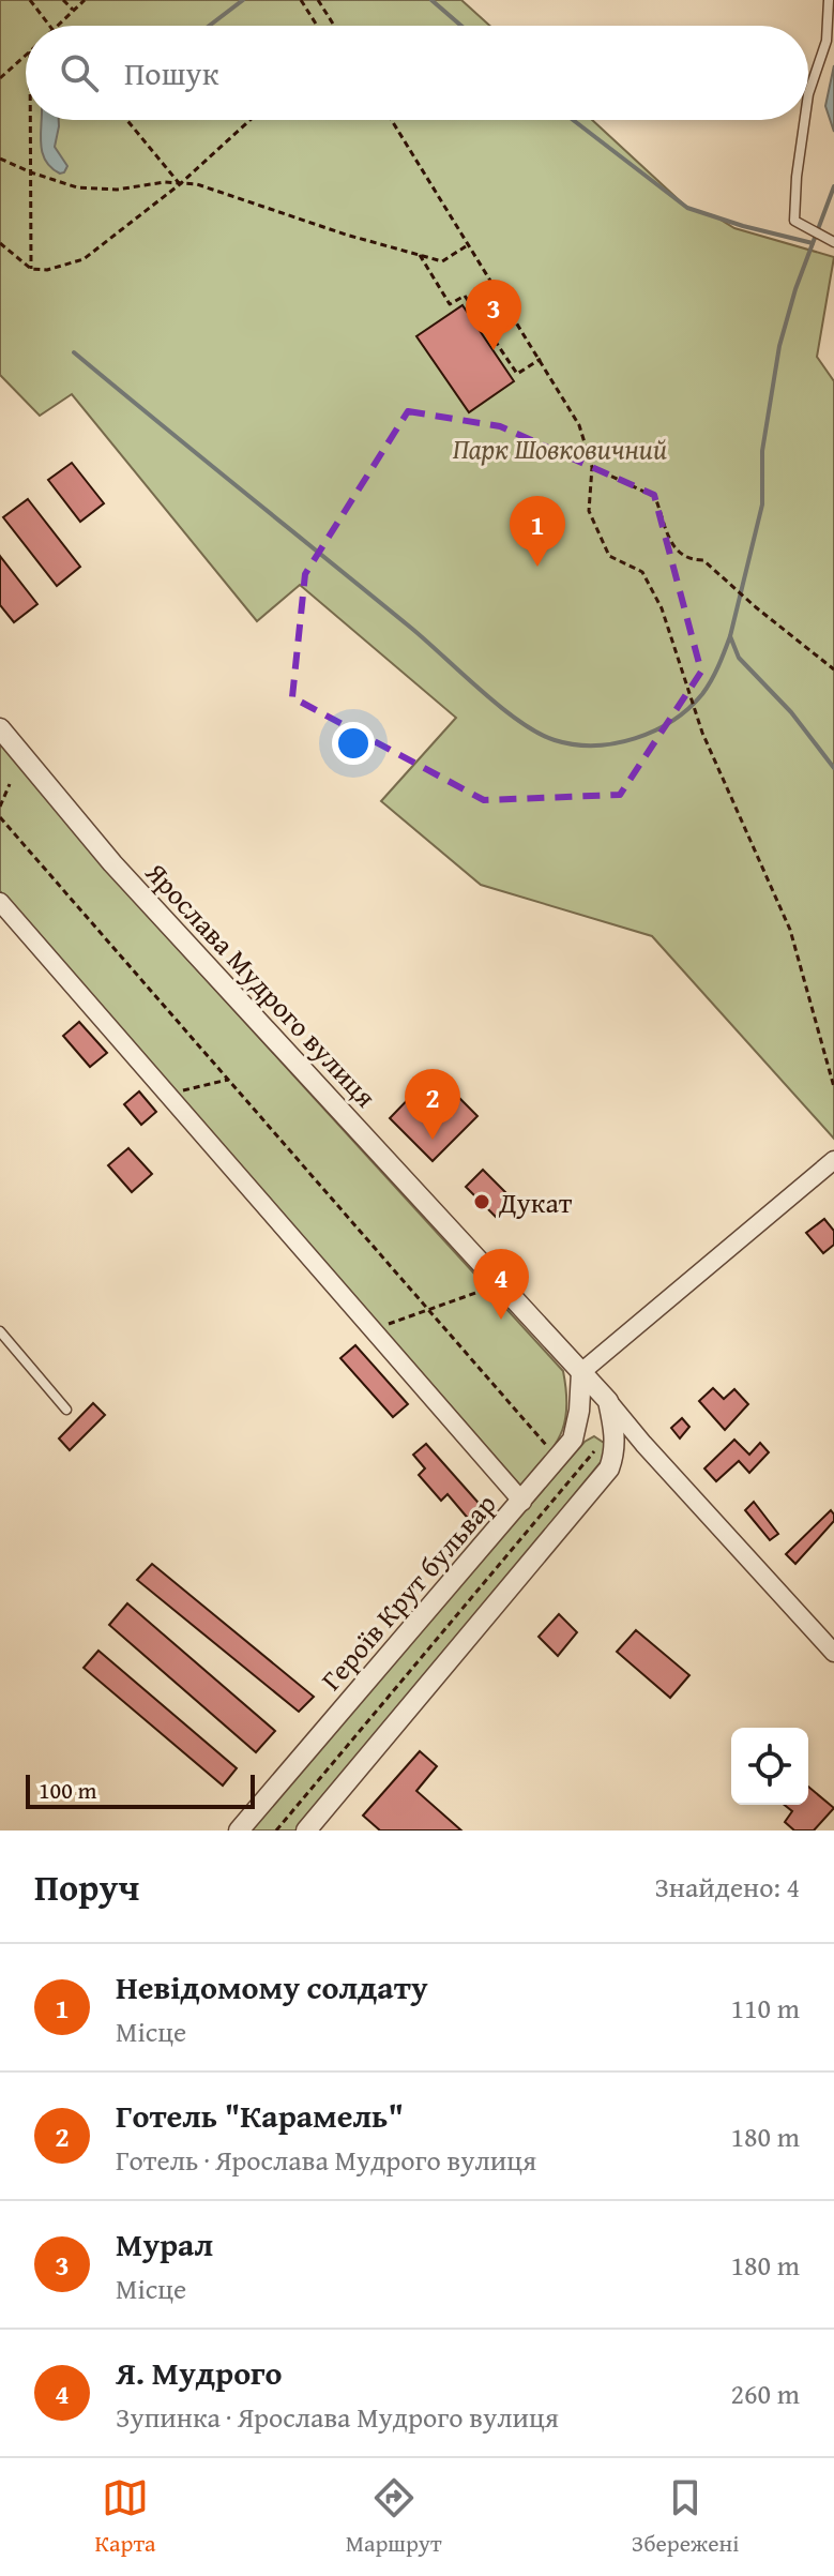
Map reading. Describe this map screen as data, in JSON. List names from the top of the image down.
{
  "streets": {
    "street": ["Ярослава Мудрого вулиця", "Героїв Крут бульвар"]
  },
  "crossings": [
    ["Ярослава Мудрого вулиця", "Героїв Крут бульвар"]
  ],
  "parks": ["Парк Шовковичний"],
  "places": ["Дукат"],
  "scale_bar": "100 m",
  "page": {
    "search": "Пошук",
    "pins": [
      "3",
      "1",
      "2",
      "4"
    ],
    "scale": "100 m",
    "heading": ["Поруч", "Знайдено: 4"],
    "list": [
      {
        "mark": "1",
        "name": "Невідомому солдату",
        "note": "Місце",
        "value": "110 m"
      },
      {
        "mark": "2",
        "name": "Готель \"Карамель\"",
        "note": "Готель · Ярослава Мудрого вулиця",
        "value": "180 m"
      },
      {
        "mark": "3",
        "name": "Мурал",
        "note": "Місце",
        "value": "180 m"
      },
      {
        "mark": "4",
        "name": "Я. Мудрого",
        "note": "Зупинка · Ярослава Мудрого вулиця",
        "value": "260 m"
      }
    ],
    "nav": ["Карта", "Маршрут", "Збережені"]
  }
}
